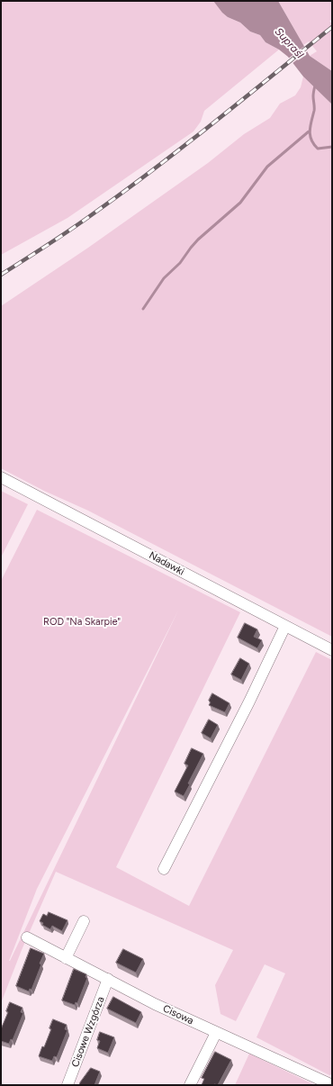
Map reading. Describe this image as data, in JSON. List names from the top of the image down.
{
  "streets": {
    "street": ["Nadawki", "Cisowa", "Cisowe Wzgórza"]
  },
  "crossings": [
    ["Cisowa", "Cisowe Wzgórza"]
  ],
  "water": ["Supraśl"],
  "parks": ["ROD \"Na Skarpie\""]
}
